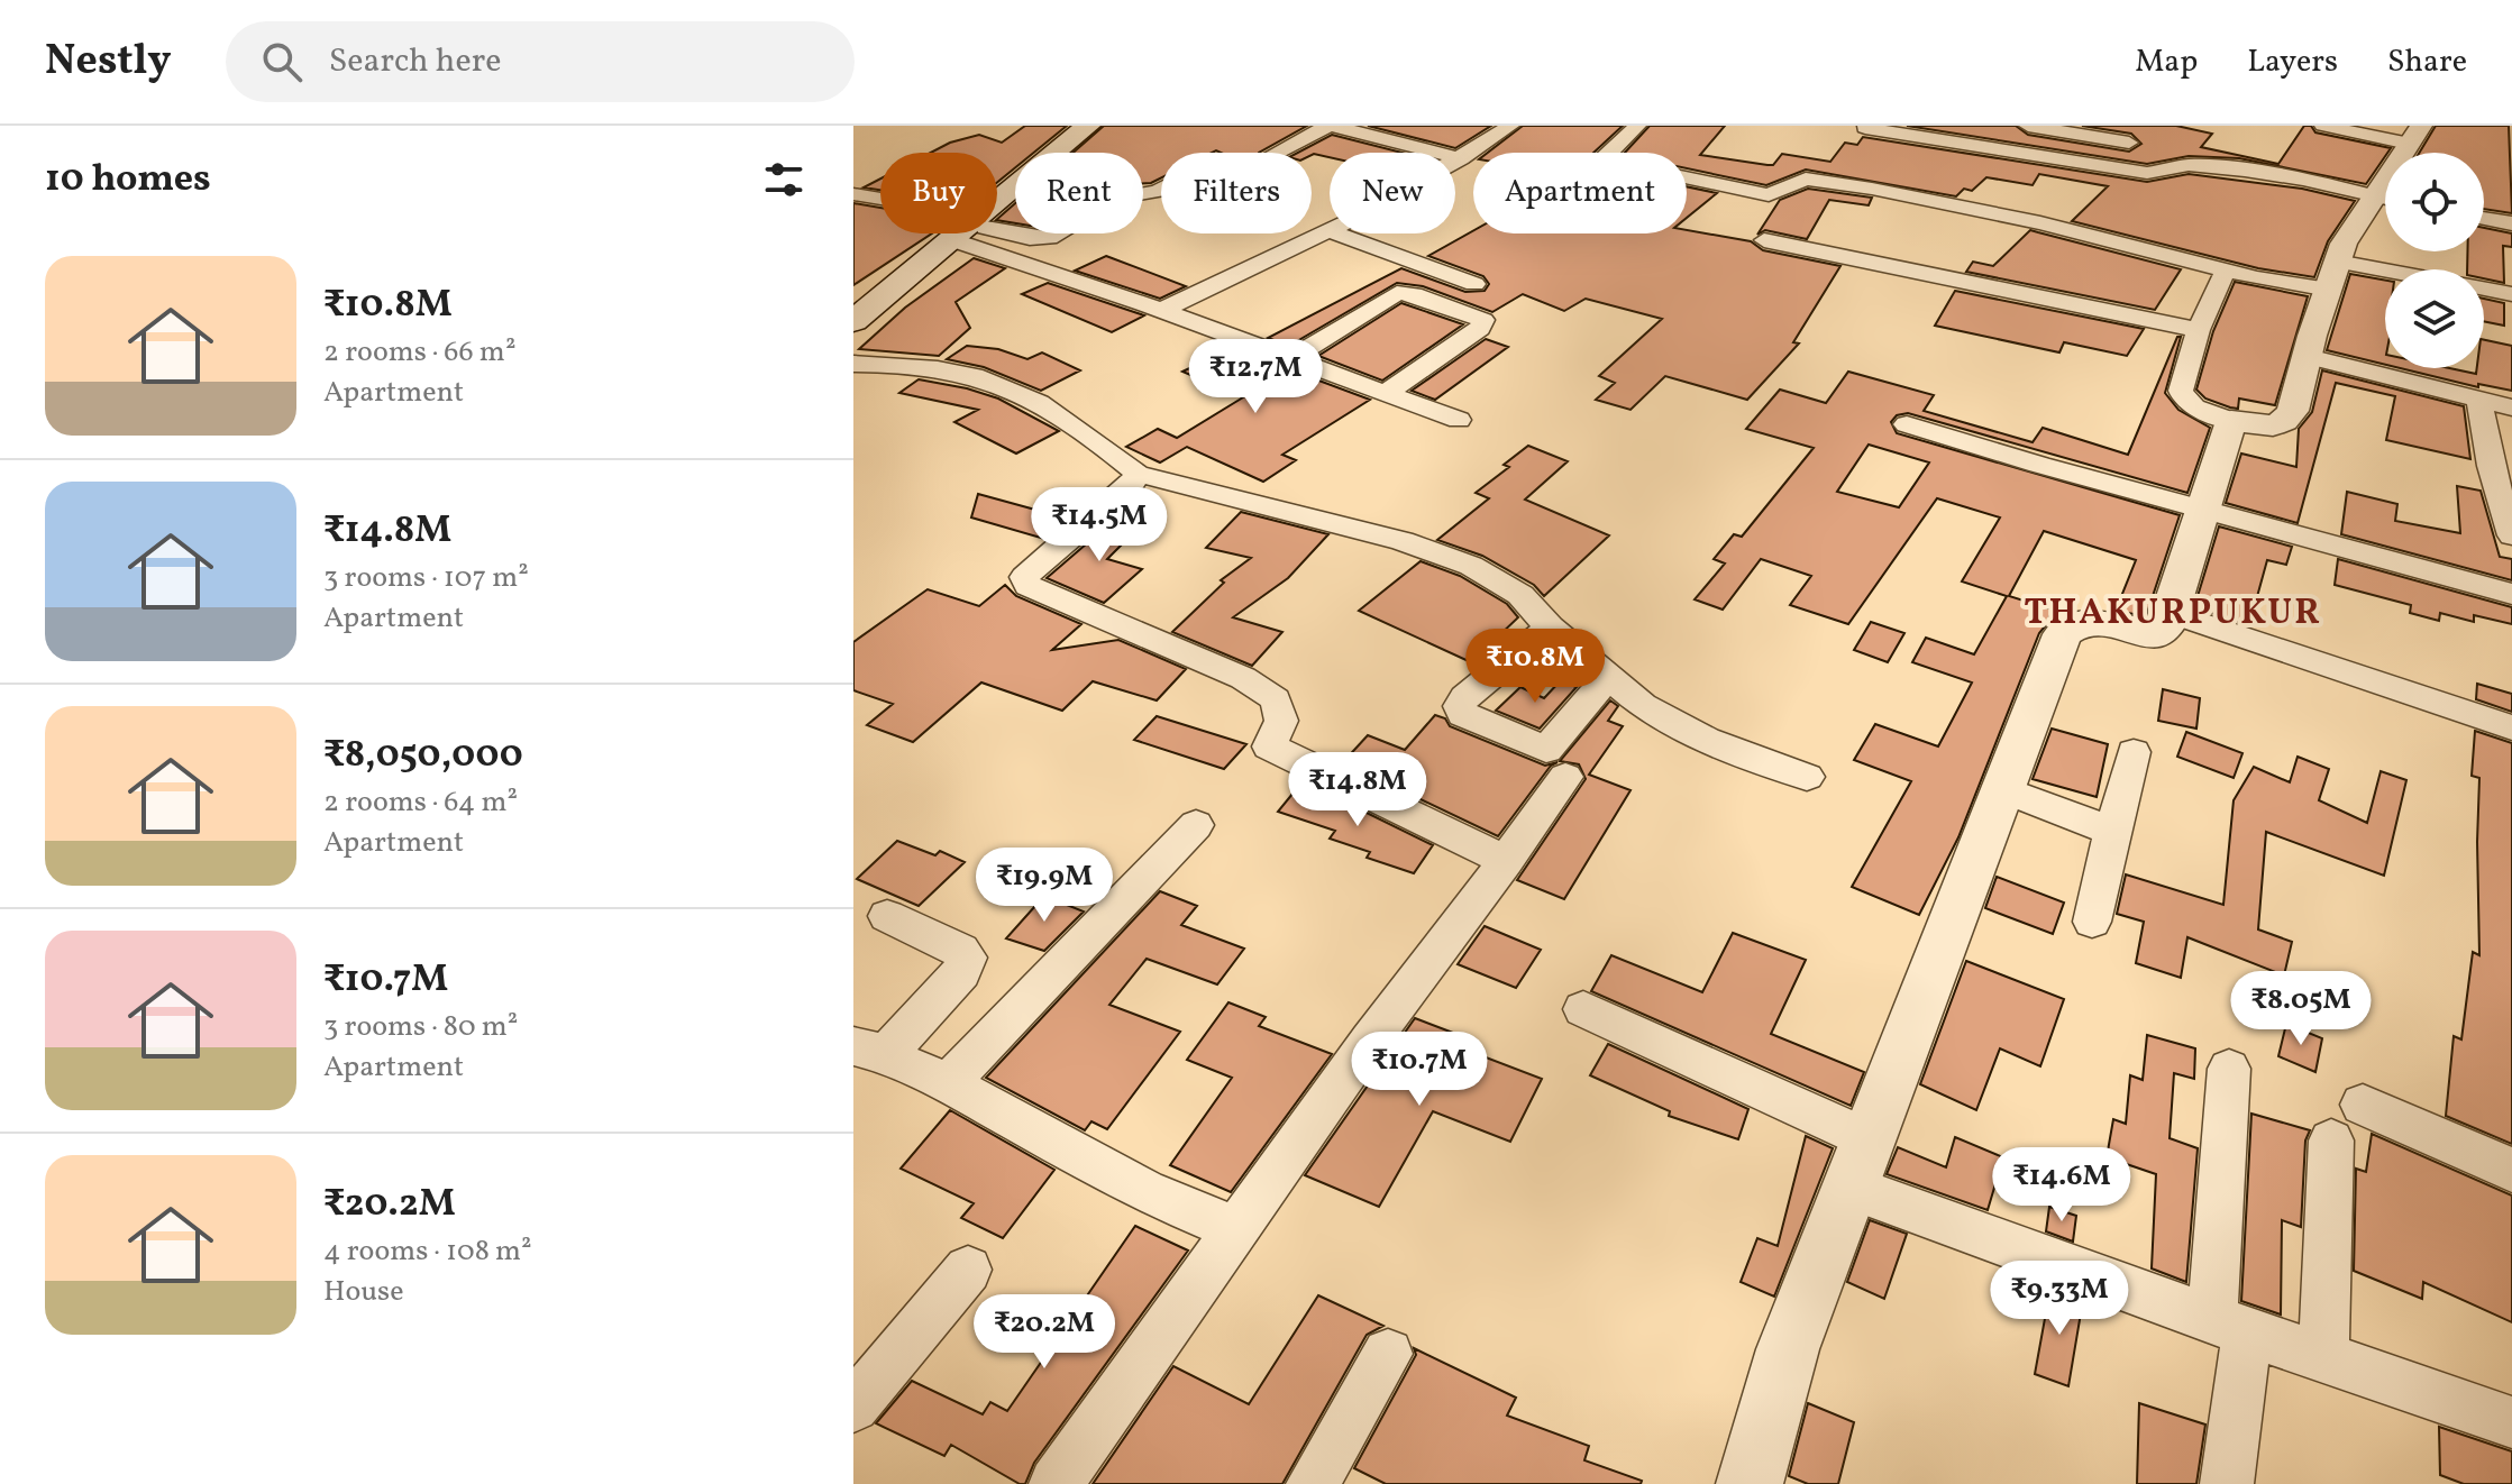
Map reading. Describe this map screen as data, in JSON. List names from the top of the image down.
{
  "districts": ["THAKURPUKUR"],
  "page": {
    "header": "Nestly",
    "search": "Search here",
    "nav": ["Map", "Layers", "Share"],
    "heading": "10 homes",
    "chip": [
      "Buy",
      "Rent",
      "Filters",
      "New",
      "Apartment"
    ],
    "list": [
      {
        "name": "₹10.8M",
        "note": "2 rooms · 66 m² · Apartment"
      },
      {
        "name": "₹14.8M",
        "note": "3 rooms · 107 m² · Apartment"
      },
      {
        "name": "₹8,050,000",
        "note": "2 rooms · 64 m² · Apartment"
      },
      {
        "name": "₹10.7M",
        "note": "3 rooms · 80 m² · Apartment"
      },
      {
        "name": "₹20.2M",
        "note": "4 rooms · 108 m² · House"
      }
    ],
    "price": [
      "₹12.7M",
      "₹14.5M",
      "₹10.8M",
      "₹14.8M",
      "₹19.9M",
      "₹8.05M",
      "₹10.7M",
      "₹14.6M",
      "₹9.33M",
      "₹20.2M"
    ]
  }
}
